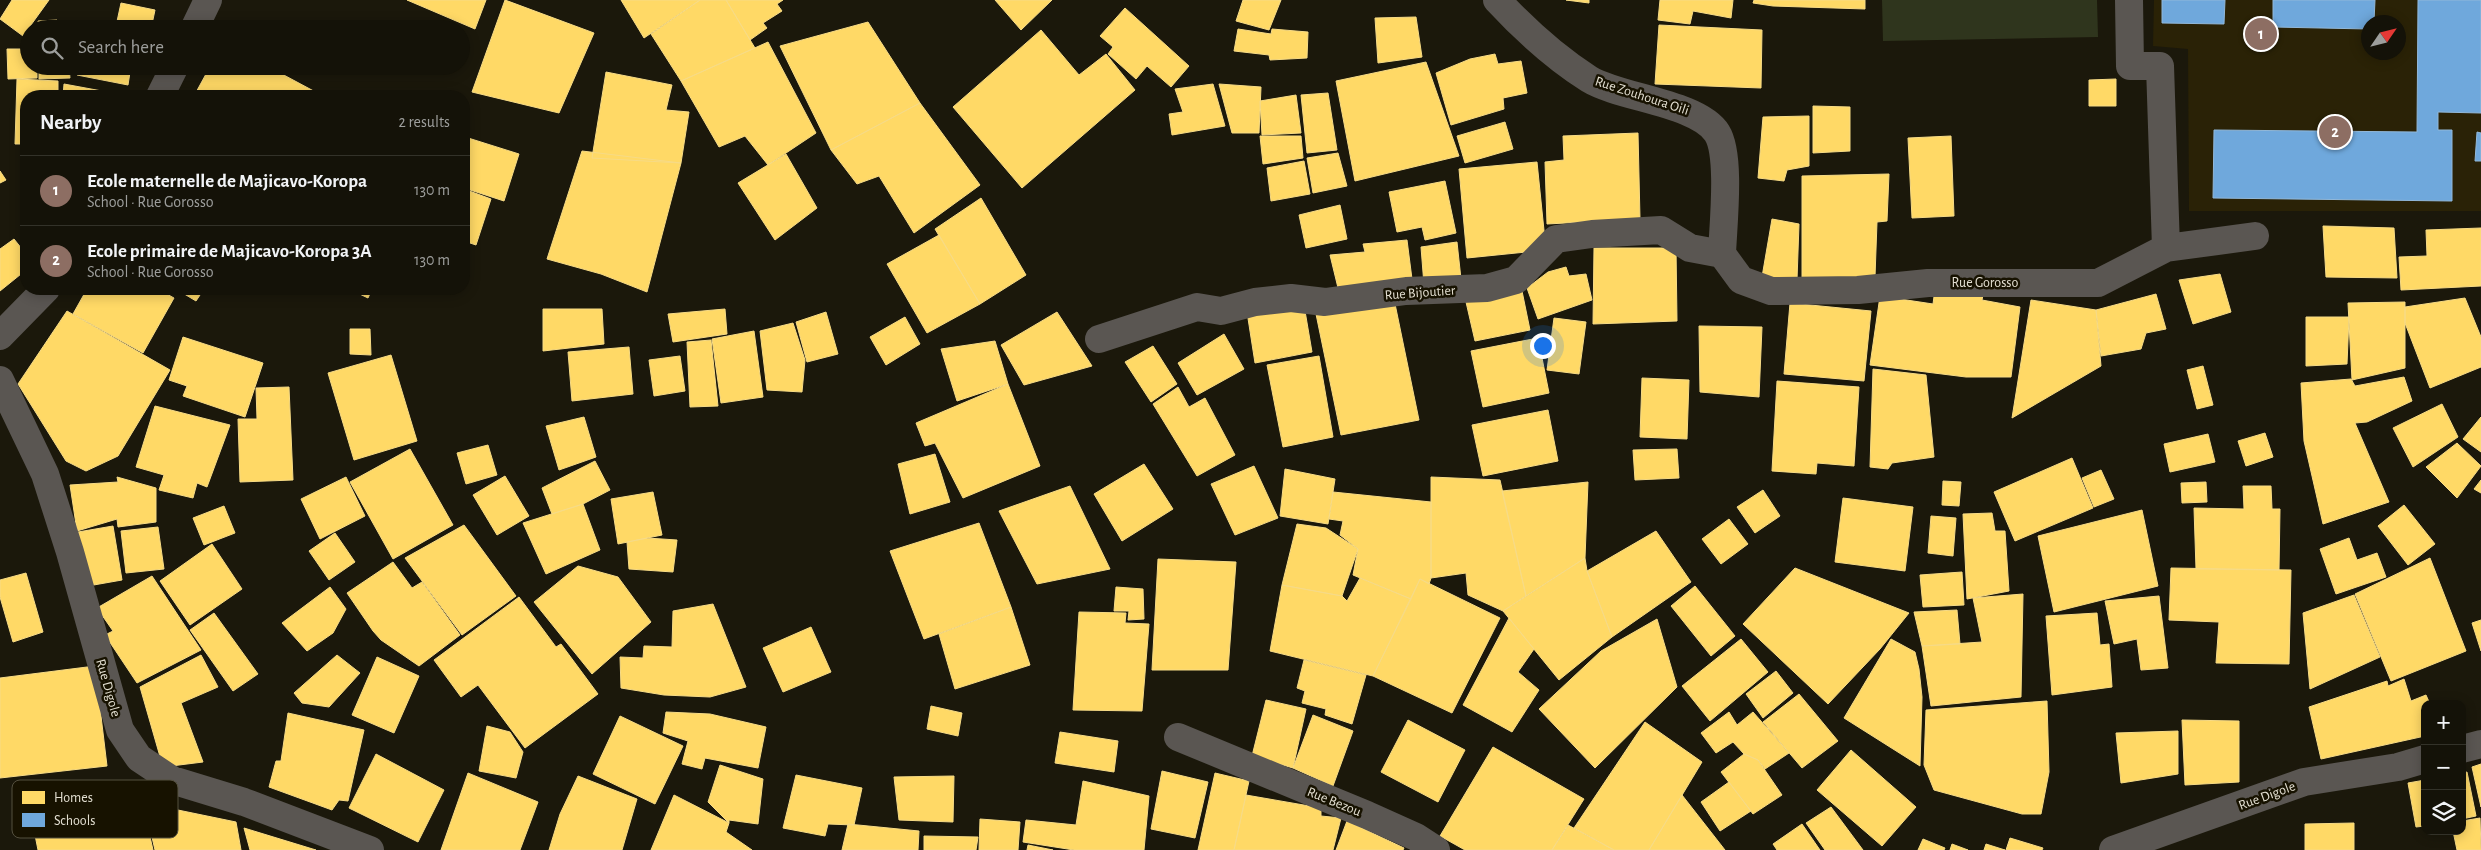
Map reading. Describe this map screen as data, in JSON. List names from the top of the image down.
{
  "streets": {
    "street": [
      "Rue Zouhoura Oili",
      "Rue Gorosso",
      "Rue Bijoutier",
      "Rue Digole",
      "Rue Bezou"
    ]
  },
  "crossings": [
    ["Rue Zouhoura Oili", "Rue Gorosso"],
    ["Rue Zouhoura Oili", "Rue Bijoutier"],
    ["Rue Gorosso", "Rue Bijoutier"]
  ],
  "legend": ["Homes", "Schools"],
  "north": "top right",
  "page": {
    "pins": ["1", "2"],
    "search": "Search here",
    "heading": ["Nearby", "2 results"],
    "list": [
      {
        "mark": "1",
        "name": "Ecole maternelle de Majicavo-Koropa",
        "note": "School · Rue Gorosso",
        "value": "130 m"
      },
      {
        "mark": "2",
        "name": "Ecole primaire de Majicavo-Koropa 3A",
        "note": "School · Rue Gorosso",
        "value": "130 m"
      }
    ],
    "map_buttons": ["+", "−"]
  }
}
